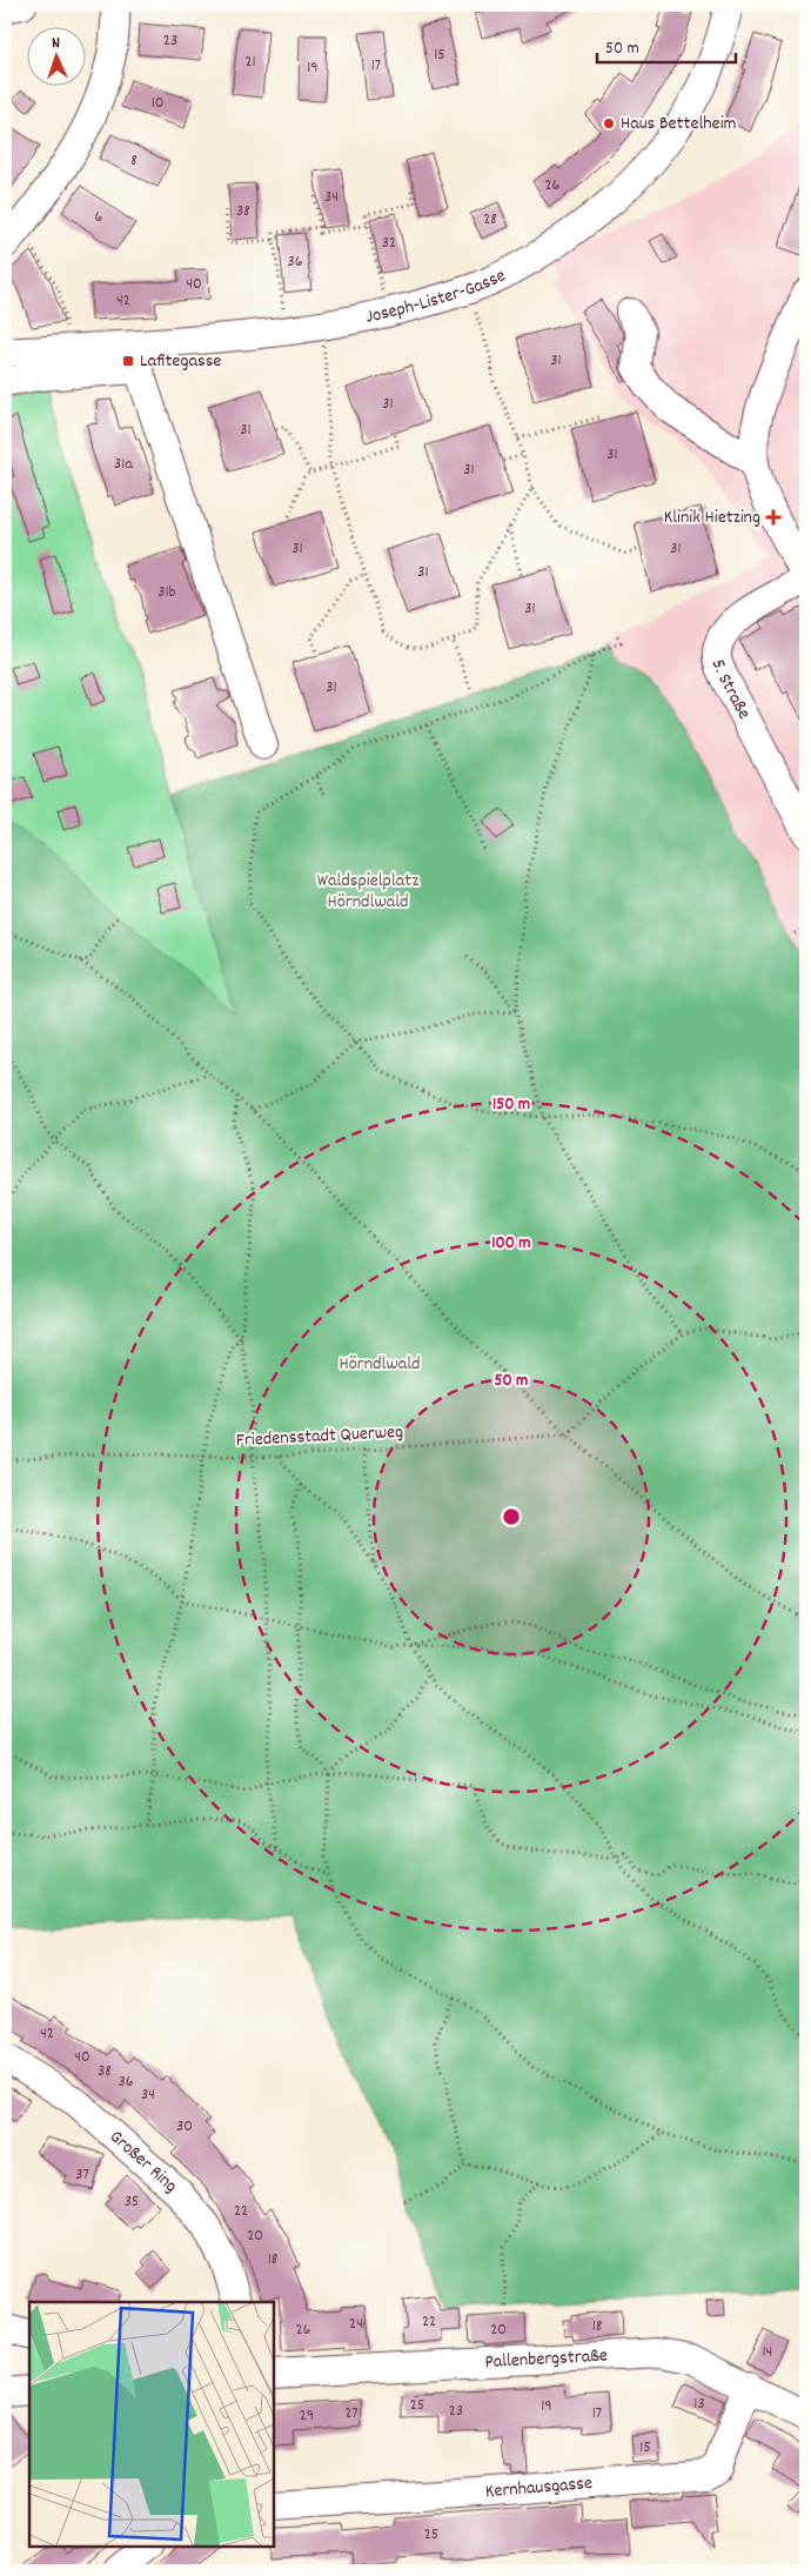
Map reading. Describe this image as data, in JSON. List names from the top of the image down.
{
  "streets": {
    "street": [
      "Joseph-Lister-Gasse",
      "5. Straße",
      "Großer Ring",
      "Pallenbergstraße",
      "Kernhausgasse"
    ],
    "path": ["Friedensstadt Querweg"]
  },
  "crossings": [
    ["Pallenbergstraße", "Kernhausgasse"]
  ],
  "parks": ["Waldspielplatz Hörndlwald", "Hörndlwald"],
  "places": {
    "other": ["Haus Bettelheim"],
    "transit": ["Lafitegasse"],
    "health": ["Klinik Hietzing"]
  },
  "house_numbers": [
    "23",
    "15",
    "21",
    "17",
    "19",
    "10",
    "8",
    "26",
    "34",
    "38",
    "6",
    "28",
    "32",
    "36",
    "40",
    "42",
    "31",
    "31",
    "31",
    "31",
    "31a",
    "31",
    "31",
    "31",
    "31",
    "31b",
    "31",
    "31",
    "42",
    "40",
    "38",
    "36",
    "34",
    "30",
    "37",
    "35",
    "22",
    "20",
    "18",
    "22",
    "24",
    "18",
    "26",
    "20",
    "14",
    "13",
    "25",
    "19",
    "23",
    "27",
    "17",
    "29",
    "15",
    "25"
  ],
  "scale_bar": "50 m",
  "north": "top",
  "rings": ["150 m", "100 m", "50 m"]
}
